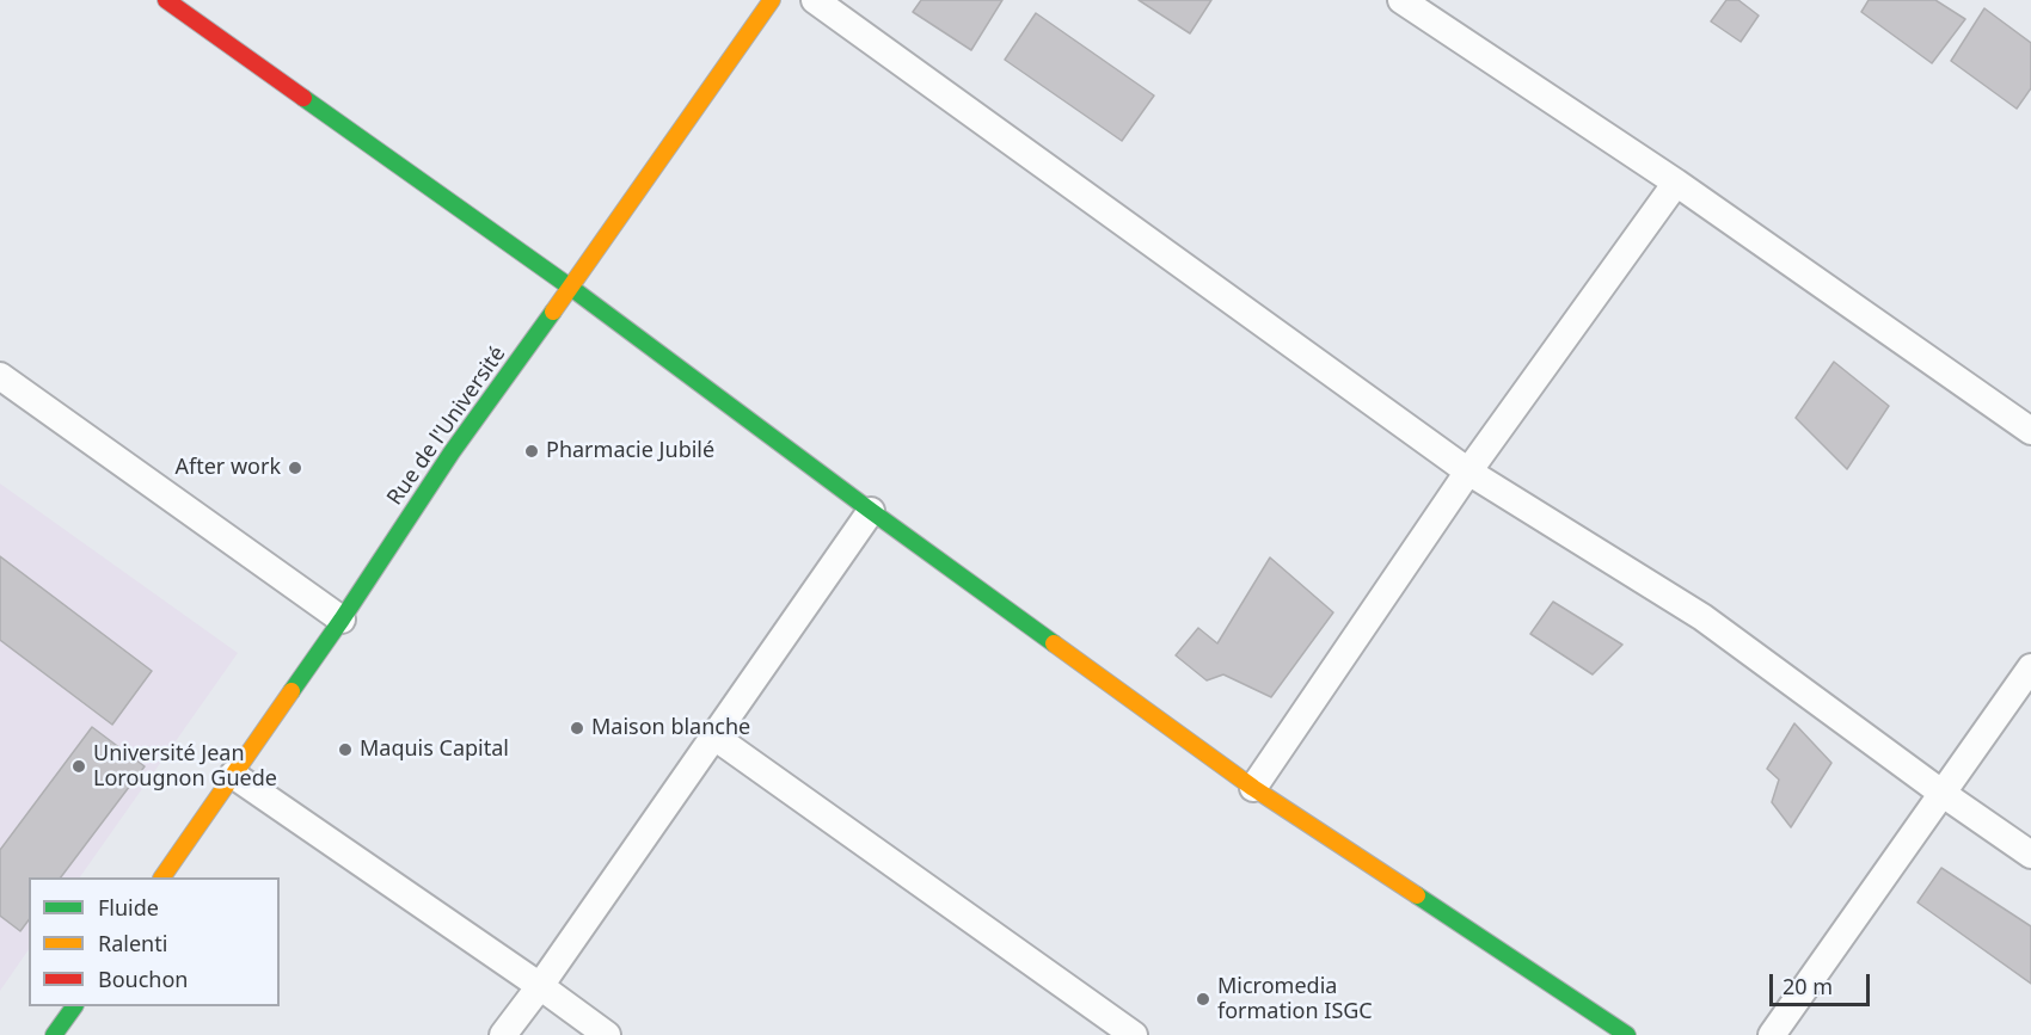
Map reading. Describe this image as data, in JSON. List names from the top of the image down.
{
  "streets": {
    "street": ["Rue de l'Université"]
  },
  "places": [
    "Pharmacie Jubilé",
    "After work",
    "Maison blanche",
    "Maquis Capital",
    "Université Jean Lorougnon Guede",
    "Micromedia formation ISGC"
  ],
  "legend": ["Fluide", "Ralenti", "Bouchon"],
  "scale_bar": "20 m"
}
